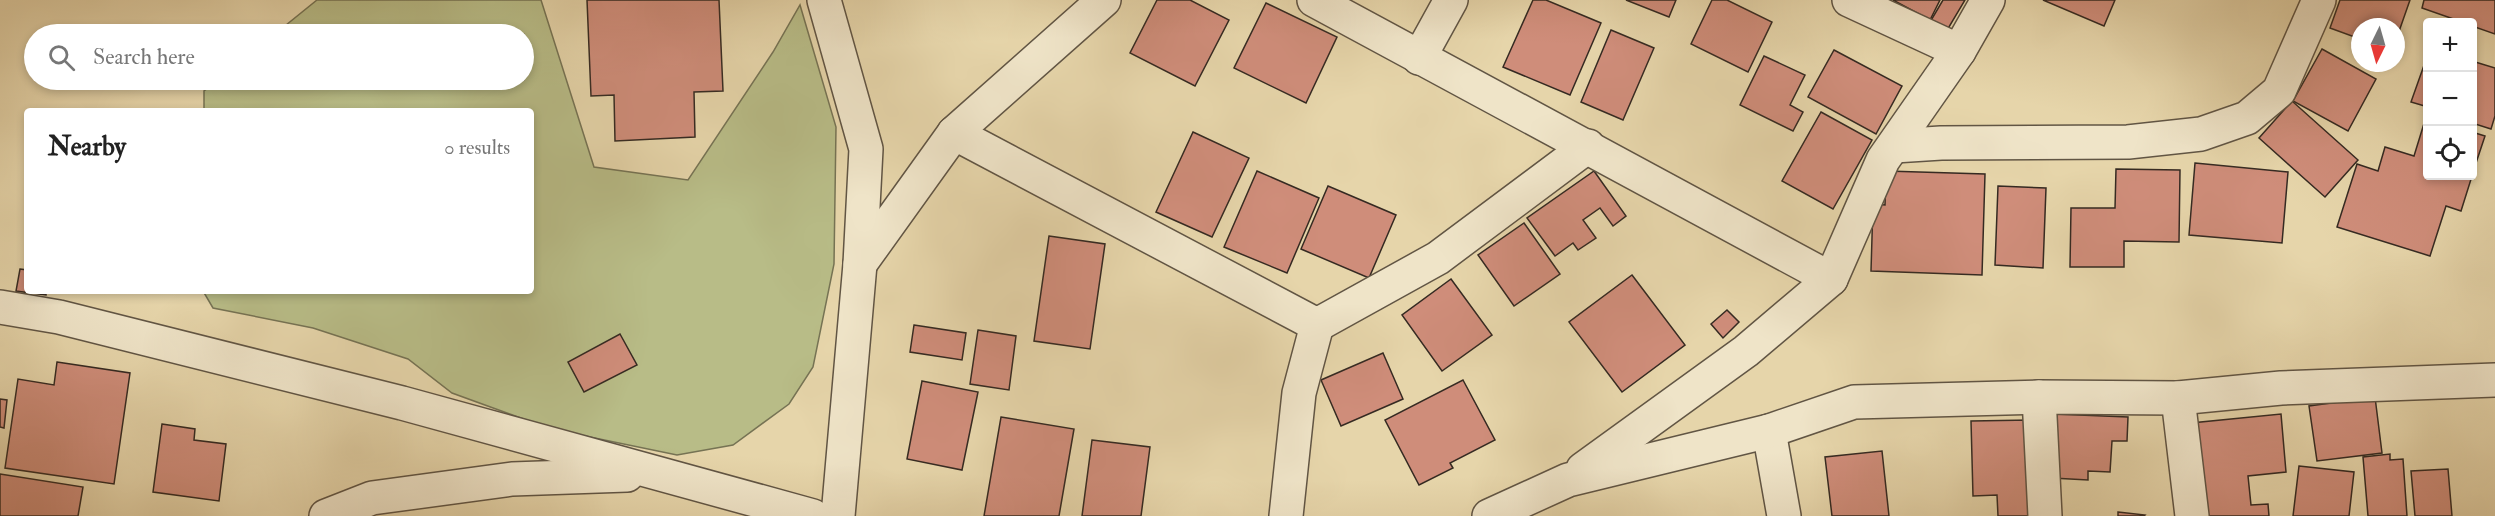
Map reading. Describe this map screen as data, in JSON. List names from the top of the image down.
{
  "north": "bottom",
  "page": {
    "map_buttons": ["+", "−"],
    "search": "Search here",
    "heading": ["Nearby", "0 results"]
  }
}
